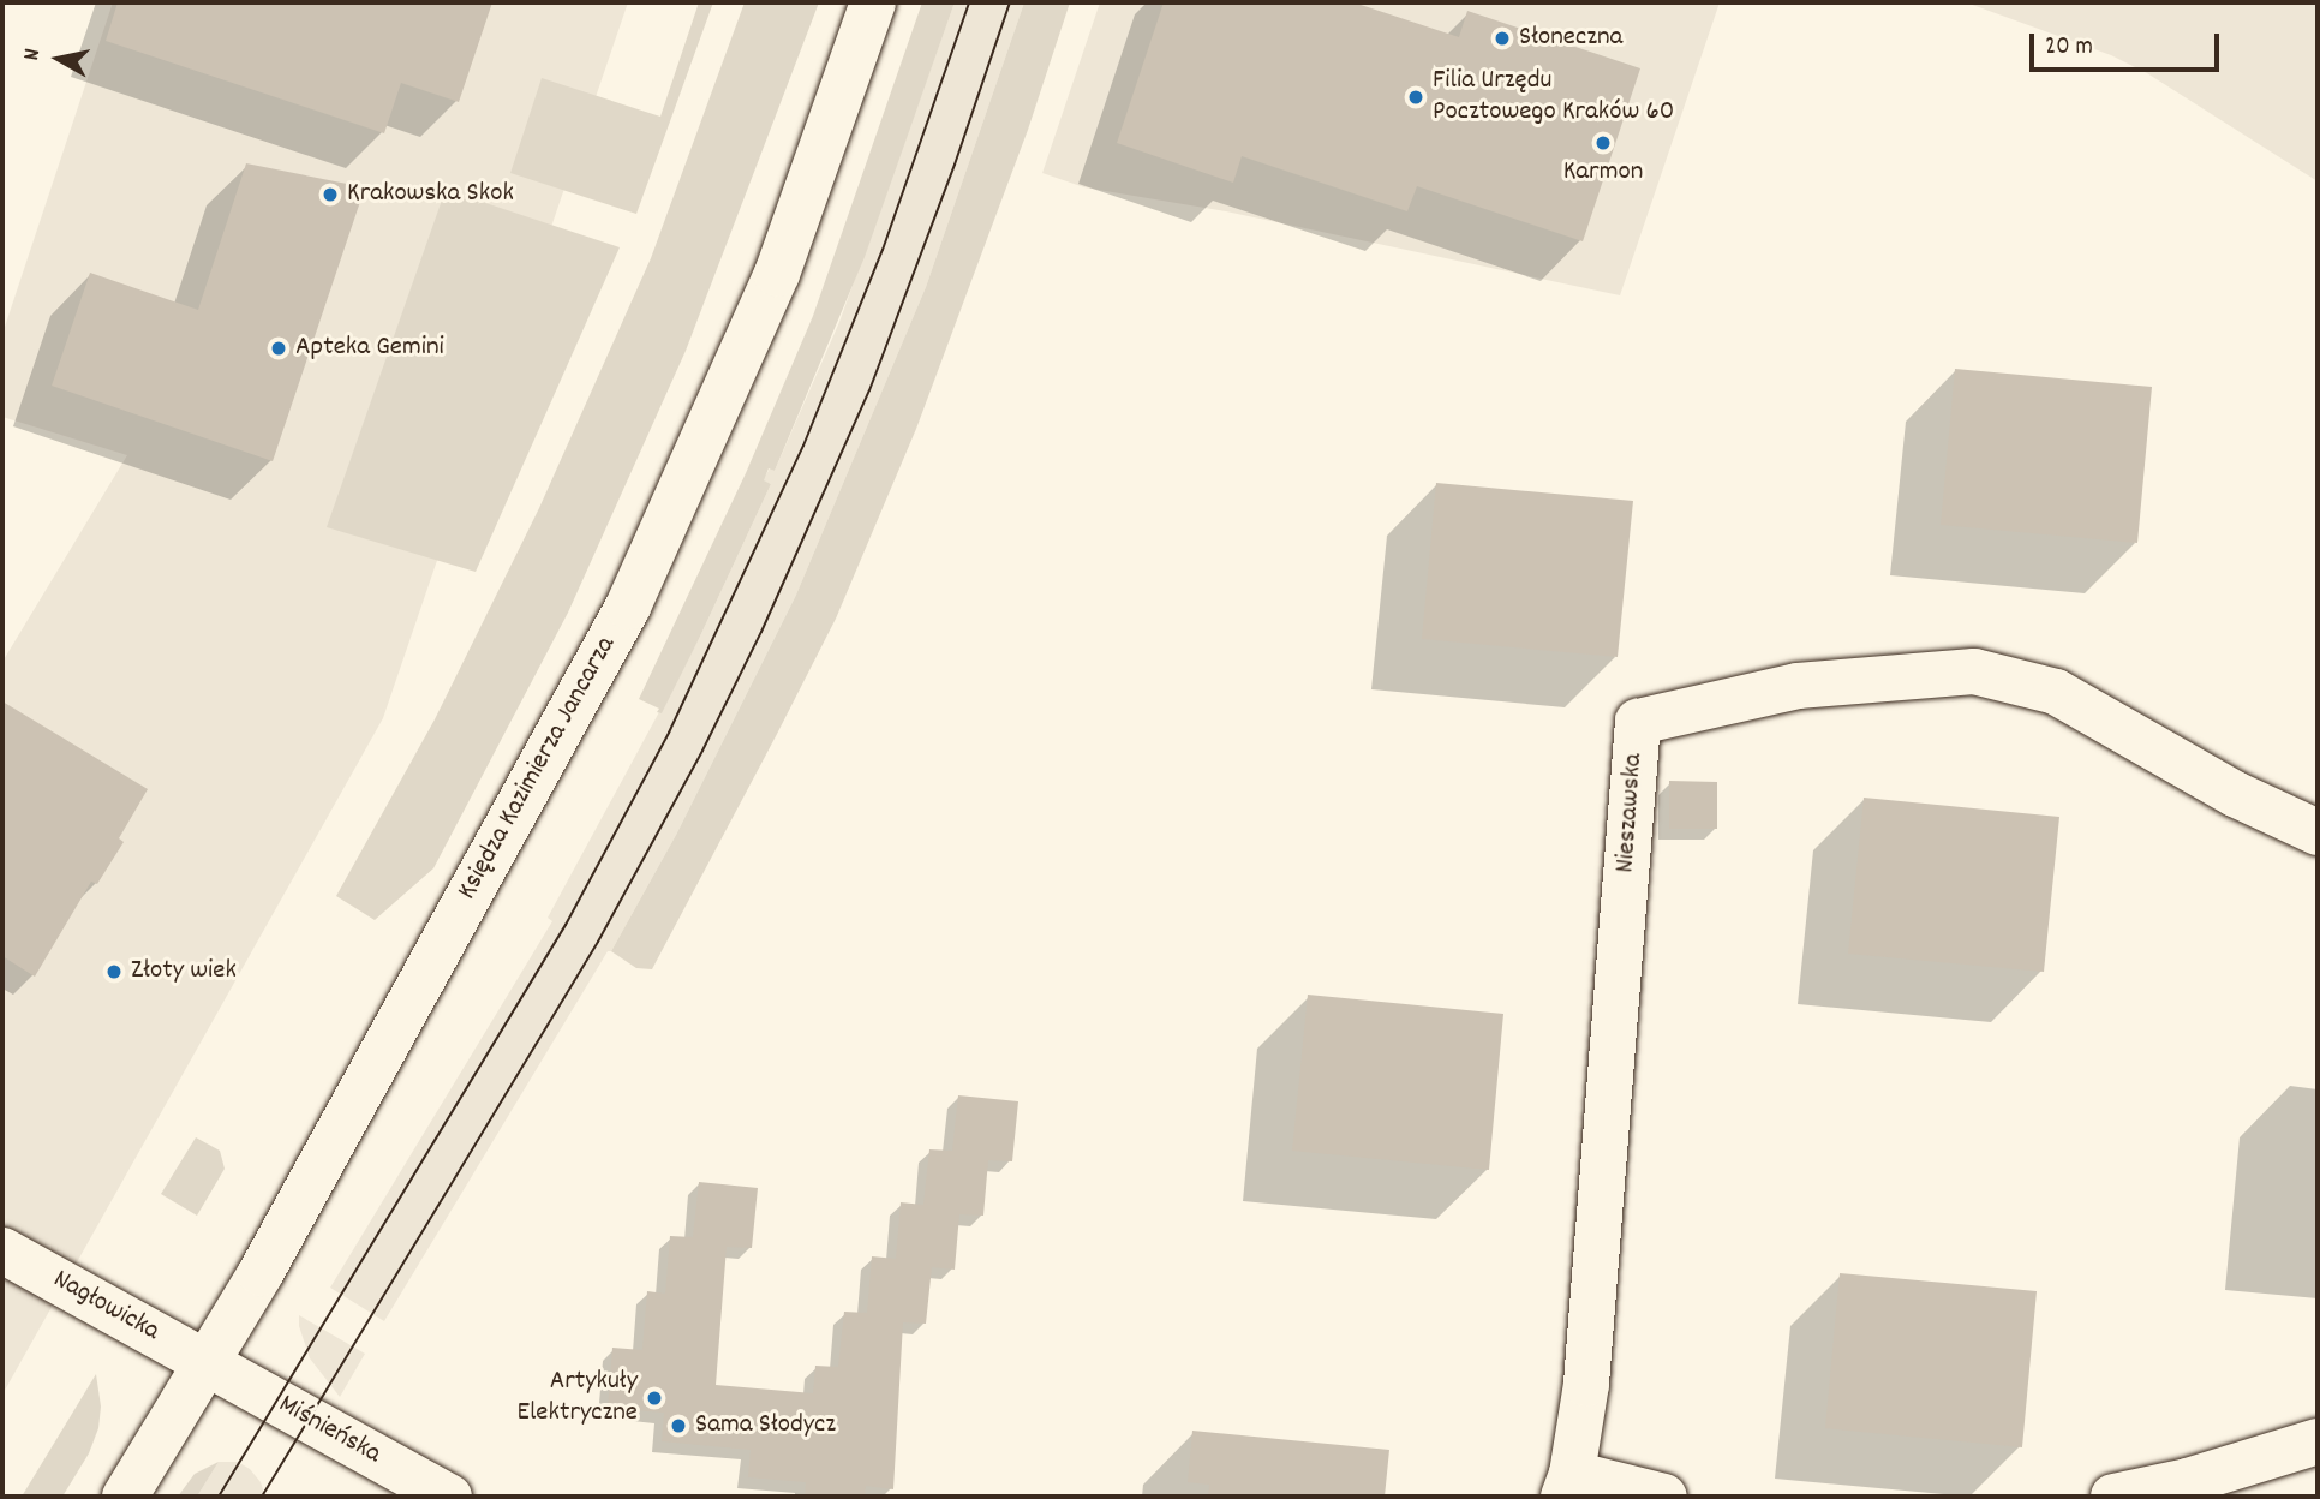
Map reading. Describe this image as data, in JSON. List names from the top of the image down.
{
  "streets": {
    "street": [
      "Księdza Kazimierza Jancarza",
      "Nieszawska",
      "Nagłowicka",
      "Miśnieńska"
    ]
  },
  "crossings": [
    ["Księdza Kazimierza Jancarza", "Nagłowicka"],
    ["Księdza Kazimierza Jancarza", "Miśnieńska"],
    ["Nagłowicka", "Miśnieńska"]
  ],
  "places": [
    "Słoneczna",
    "Filia Urzędu Pocztowego Kraków 60",
    "Karmon",
    "Krakowska Skok",
    "Apteka Gemini",
    "Złoty wiek",
    "Artykuły Elektryczne",
    "Sama Słodycz"
  ],
  "scale_bar": "20 m",
  "north": "left"
}
